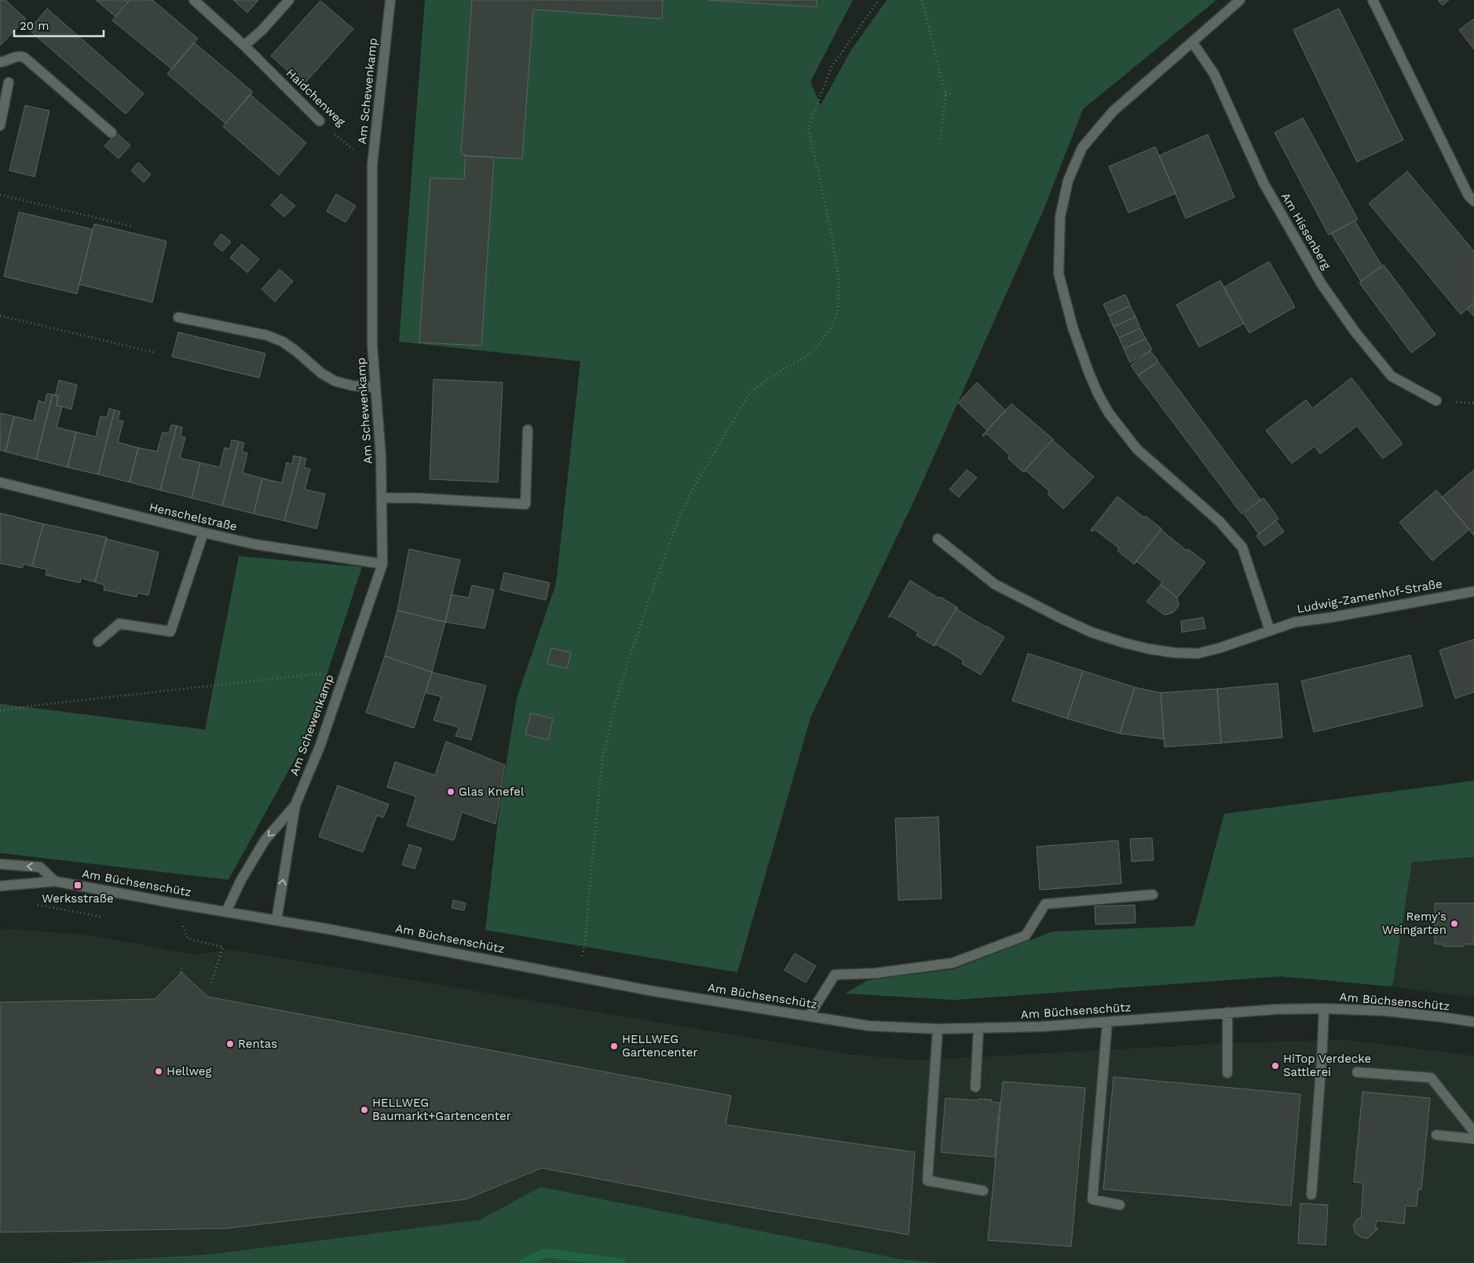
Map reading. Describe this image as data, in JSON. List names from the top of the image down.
{
  "streets": {
    "street": [
      "Am Schewenkamp",
      "Haidchenweg",
      "Am Hissenberg",
      "Henschelstraße",
      "Ludwig-Zamenhof-Straße",
      "Am Büchsenschütz"
    ]
  },
  "crossings": [
    ["Am Schewenkamp", "Haidchenweg"],
    ["Am Schewenkamp", "Henschelstraße"],
    ["Am Schewenkamp", "Am Büchsenschütz"]
  ],
  "places": {
    "other": [
      "Glas Knefel",
      "Remy's Weingarten",
      "Rentas",
      "HELLWEG Gartencenter",
      "HiTop Verdecke Sattlerei",
      "Hellweg",
      "HELLWEG Baumarkt+Gartencenter"
    ],
    "transit": ["Werksstraße"]
  },
  "scale_bar": "20 m"
}
